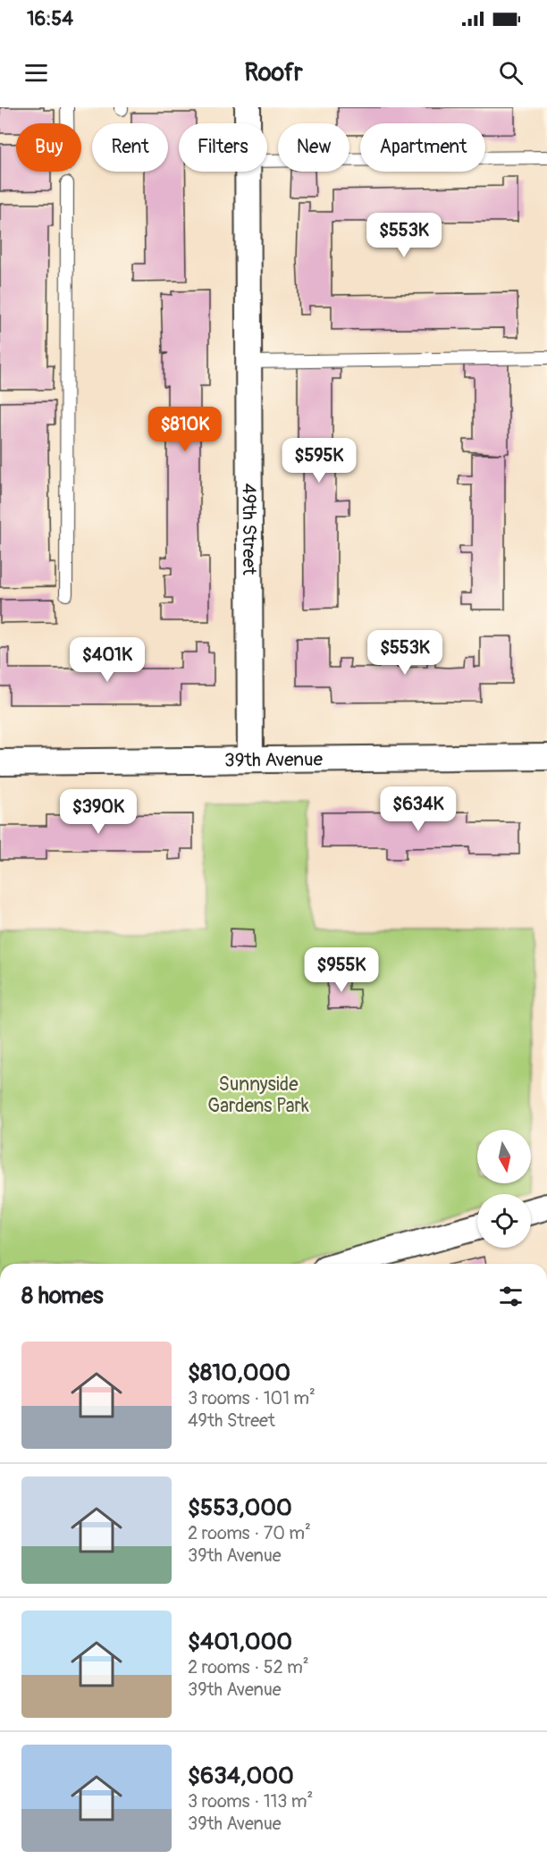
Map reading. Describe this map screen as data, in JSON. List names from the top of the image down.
{
  "streets": {
    "street": ["49th Street", "39th Avenue"]
  },
  "crossings": [
    ["49th Street", "39th Avenue"]
  ],
  "parks": ["Sunnyside Gardens Park"],
  "north": "bottom",
  "page": {
    "status": "16:54",
    "header": "Roofr",
    "chip": [
      "Buy",
      "Rent",
      "Filters",
      "New",
      "Apartment"
    ],
    "price": [
      "$553K",
      "$810K",
      "$595K",
      "$553K",
      "$401K",
      "$634K",
      "$390K",
      "$955K"
    ],
    "heading": "8 homes",
    "list": [
      {
        "name": "$810,000",
        "note": "3 rooms · 101 m² · 49th Street"
      },
      {
        "name": "$553,000",
        "note": "2 rooms · 70 m² · 39th Avenue"
      },
      {
        "name": "$401,000",
        "note": "2 rooms · 52 m² · 39th Avenue"
      },
      {
        "name": "$634,000",
        "note": "3 rooms · 113 m² · 39th Avenue"
      }
    ]
  }
}
